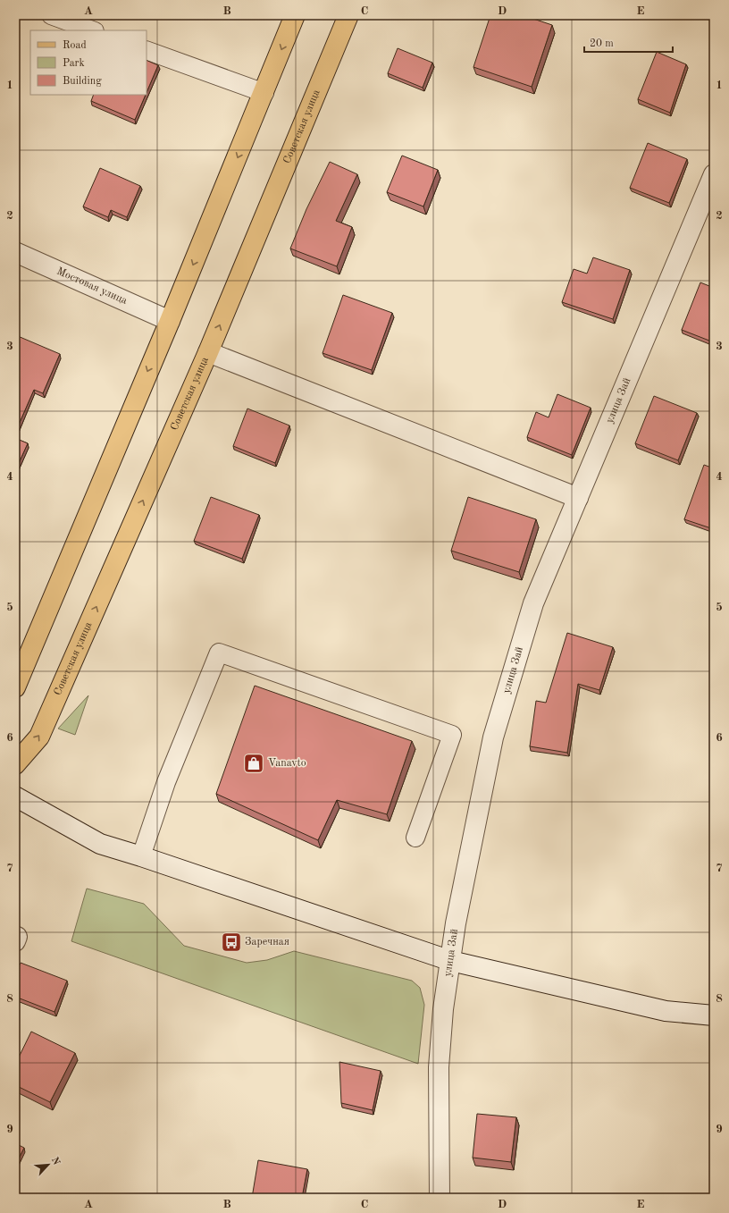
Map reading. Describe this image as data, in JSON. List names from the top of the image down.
{
  "streets": {
    "main road": ["Советская улица"],
    "street": ["Мостовая улица", "улица Зай"]
  },
  "places": {
    "shop": ["Vanavto"],
    "bus stop": ["Заречная"]
  },
  "legend": ["Road", "Park", "Building"],
  "scale_bar": "20 m",
  "north": "top right",
  "grid": {
    "columns": [
      "A",
      "B",
      "C",
      "D",
      "E"
    ],
    "rows": [
      "1",
      "2",
      "3",
      "4",
      "5",
      "6",
      "7",
      "8",
      "9"
    ]
  }
}
